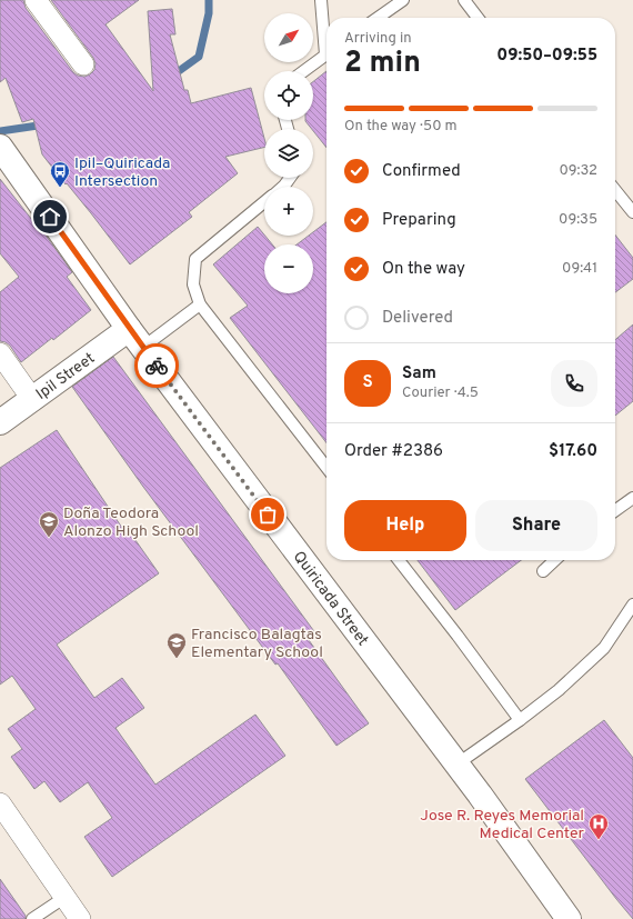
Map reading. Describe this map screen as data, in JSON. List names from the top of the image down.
{
  "streets": {
    "street": ["Ipil Street", "Quiricada Street"]
  },
  "crossings": [
    ["Ipil Street", "Quiricada Street"]
  ],
  "places": {
    "bus stop": ["Ipil–Quiricada Intersection"],
    "school or university": ["Doña Teodora Alonzo High School", "Francisco Balagtas Elementary School"],
    "hospital": ["Jose R. Reyes Memorial Medical Center"]
  },
  "north": "top right",
  "page": {
    "map_buttons": ["+", "−"],
    "heading": ["2 min", "Arriving in", "09:50–09:55"],
    "panel": [
      "Sam",
      "Courier · 4.5",
      "Order #2386",
      "$17.60"
    ],
    "bar": "On the way · 50 m",
    "list": [
      ["Confirmed", "09:32"],
      ["Preparing", "09:35"],
      ["On the way", "09:41"],
      "Delivered"
    ],
    "round": "S",
    "buttons": ["Help", "Share"]
  }
}
